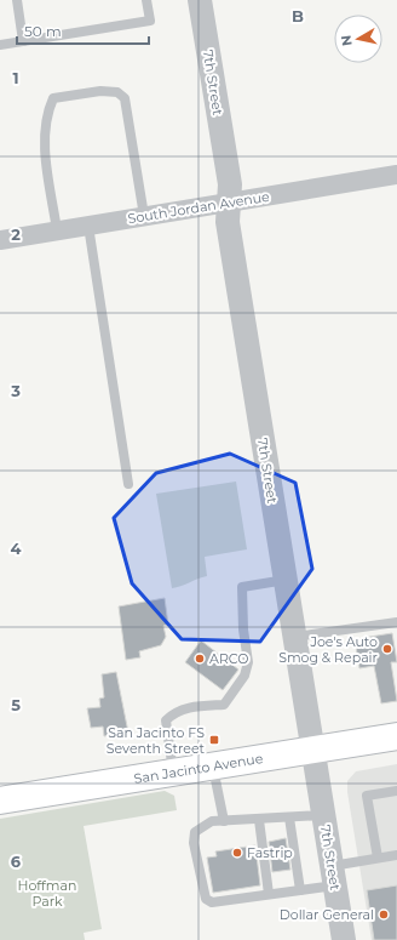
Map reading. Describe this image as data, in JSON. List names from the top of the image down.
{
  "streets": {
    "main road": ["San Jacinto Avenue"],
    "street": ["7th Street", "South Jordan Avenue"]
  },
  "crossings": [
    ["7th Street", "South Jordan Avenue"],
    ["7th Street", "San Jacinto Avenue"]
  ],
  "parks": ["Hoffman Park"],
  "places": {
    "other": [
      "Joe's Auto Smog & Repair",
      "ARCO",
      "Fastrip",
      "Dollar General"
    ],
    "transit": ["San Jacinto FS Seventh Street"]
  },
  "scale_bar": "50 m",
  "north": "left",
  "grid": {
    "columns": ["B"],
    "rows": [
      "1",
      "2",
      "3",
      "4",
      "5",
      "6"
    ]
  }
}
